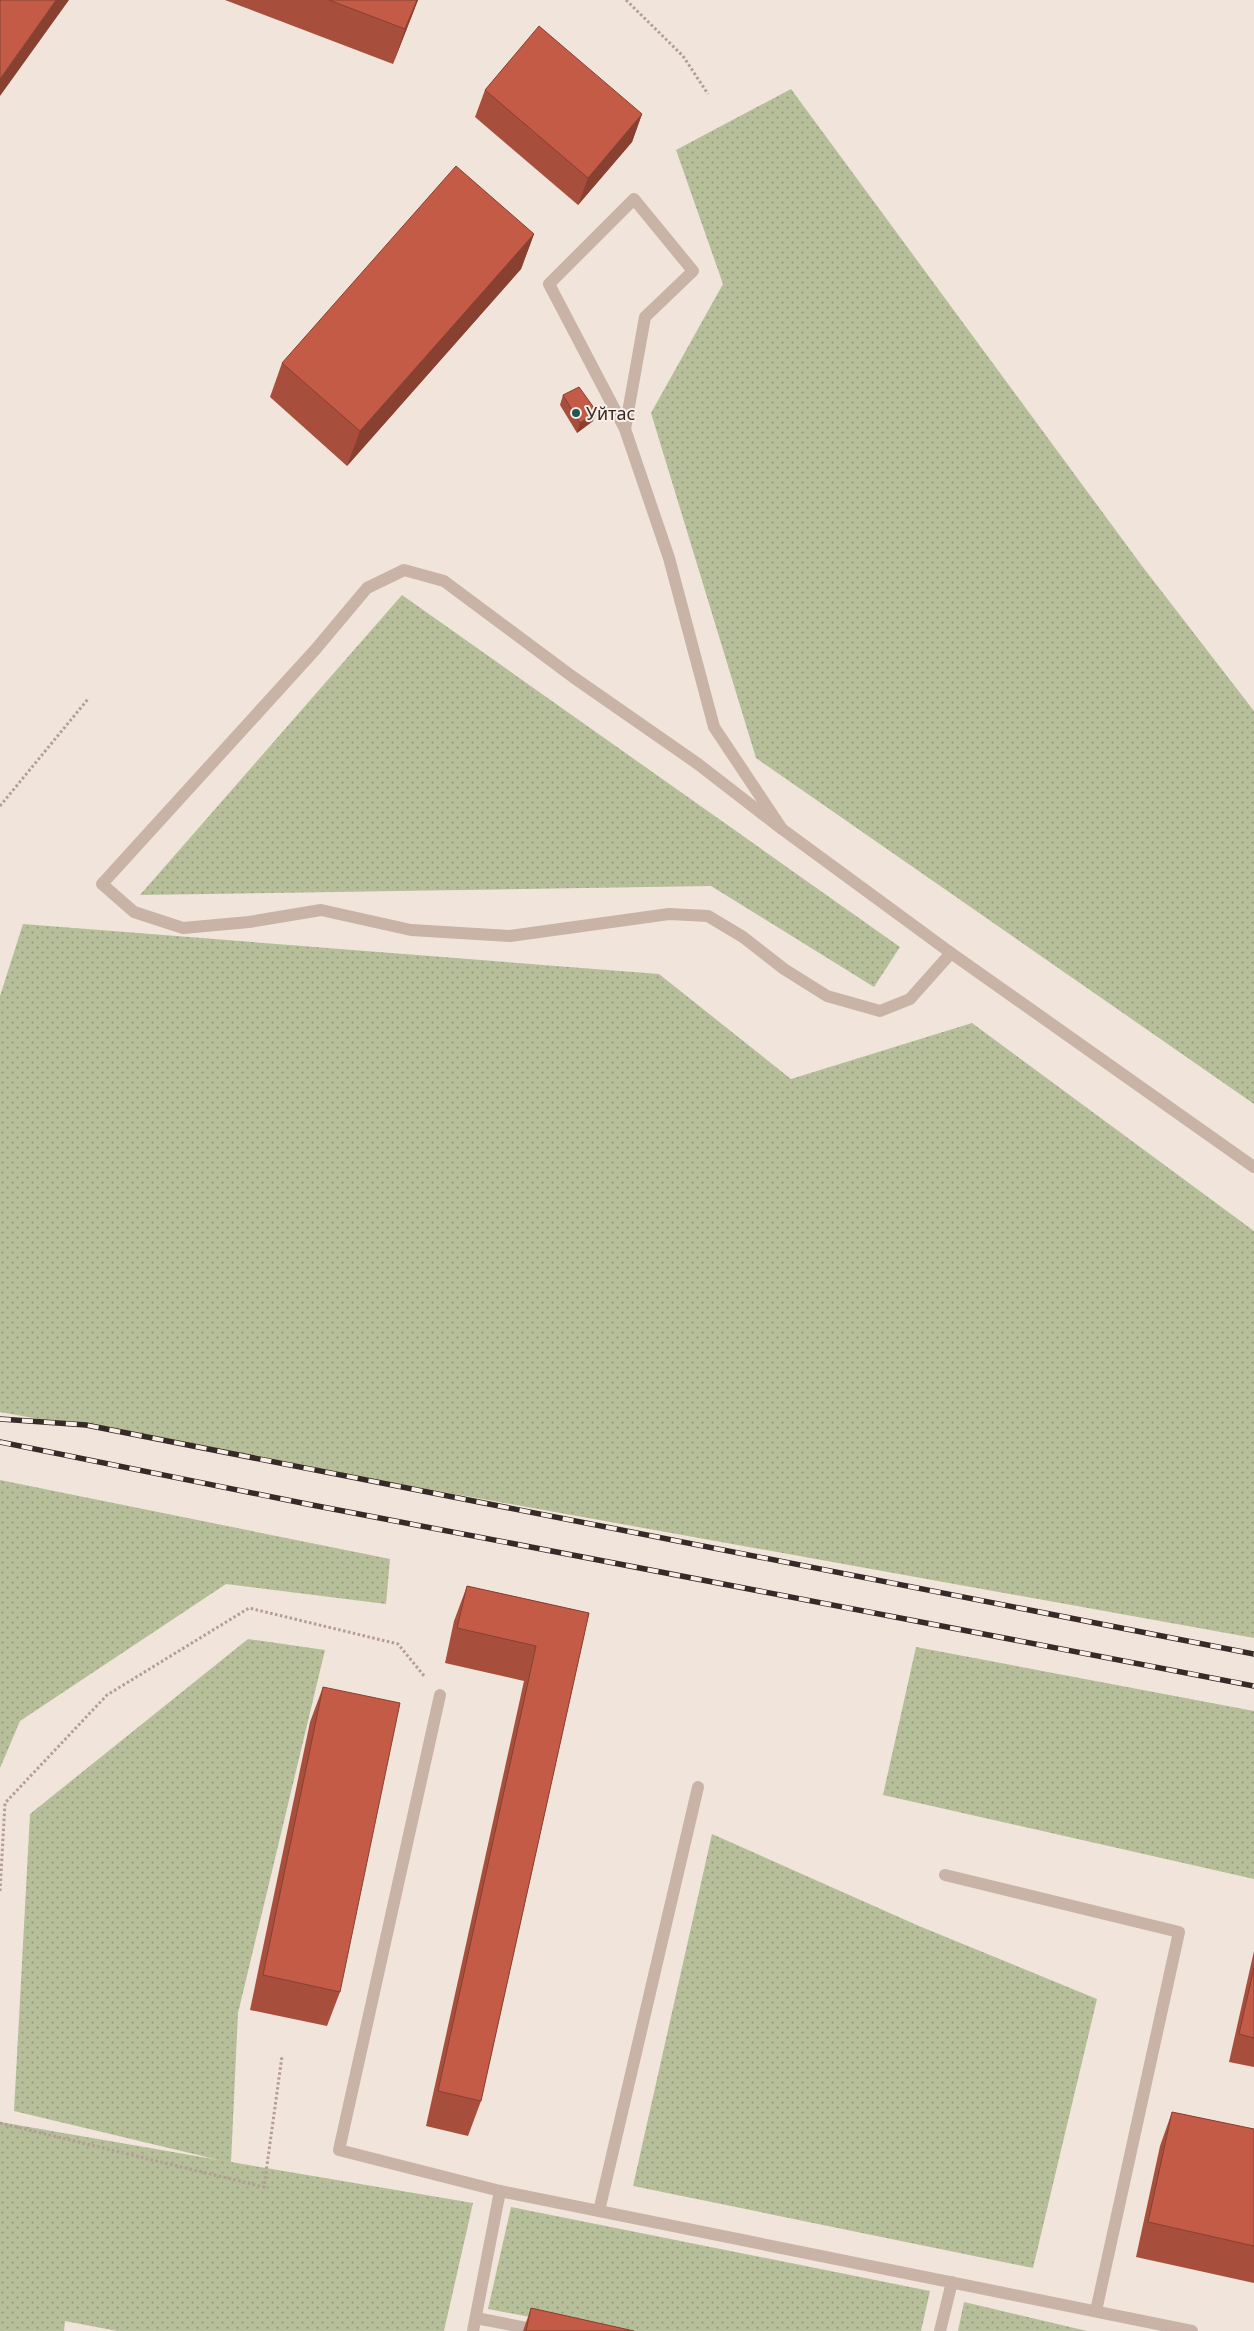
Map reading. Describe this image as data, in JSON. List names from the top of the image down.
{
  "places": ["Уйтас"]
}
